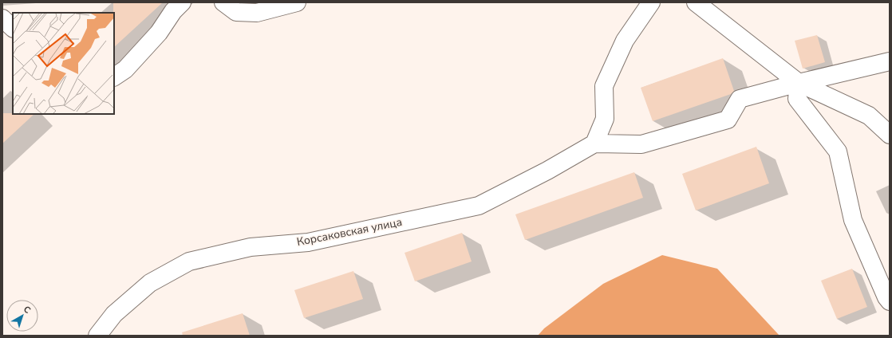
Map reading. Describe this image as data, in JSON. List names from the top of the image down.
{
  "streets": {
    "street": ["Корсаковская улица"]
  },
  "north": "top right"
}
